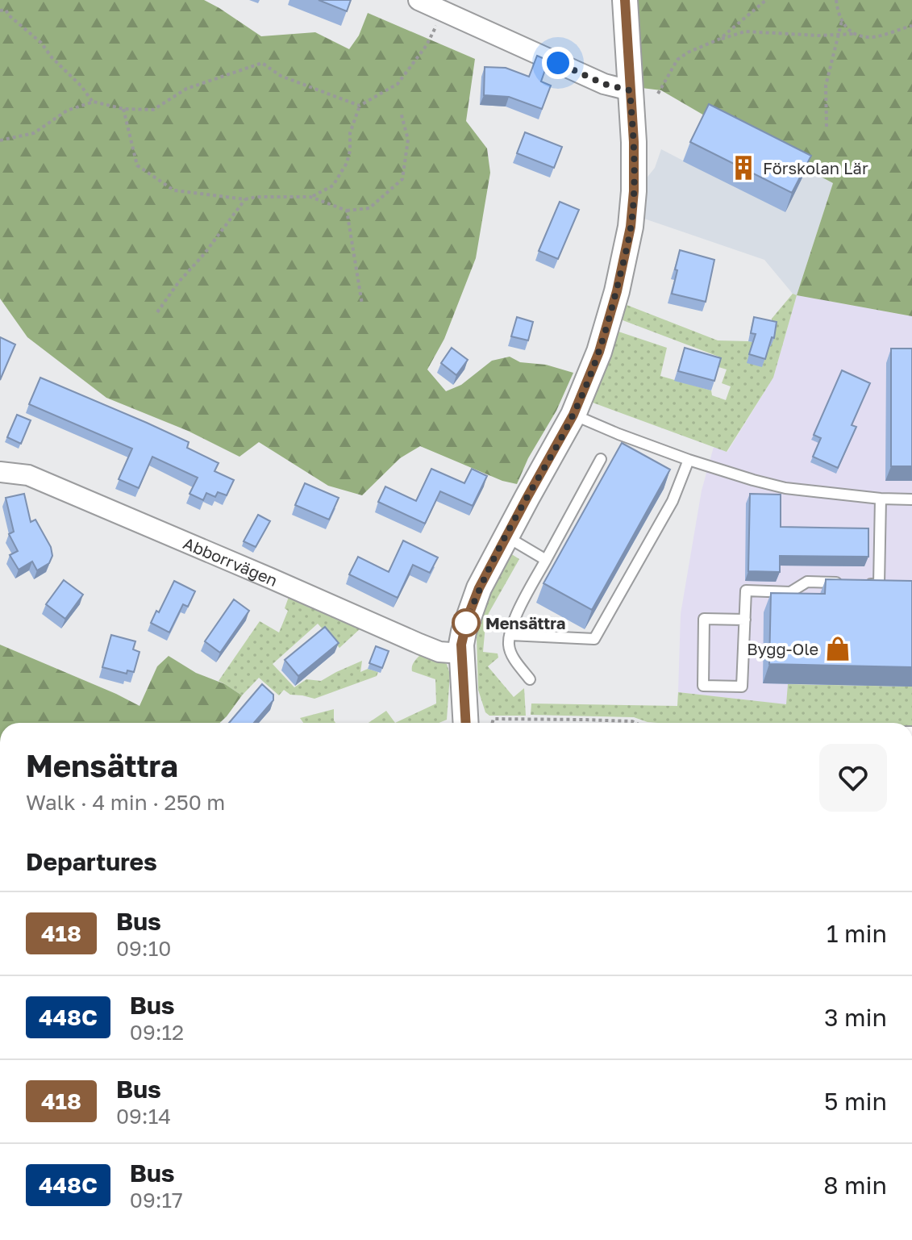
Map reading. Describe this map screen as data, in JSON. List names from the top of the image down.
{
  "streets": {
    "street": ["Abborrvägen"]
  },
  "places": {
    "building": ["Förskolan Lär"],
    "other": ["Mensättra"],
    "shop": ["Bygg-Ole"]
  },
  "lines": ["bus line 418"],
  "page": {
    "heading": [
      ["Mensättra", "Walk · 4 min · 250 m"],
      "Departures"
    ],
    "list": [
      {
        "mark": "418",
        "name": "Bus",
        "note": "09:10",
        "value": "1 min"
      },
      {
        "mark": "448C",
        "name": "Bus",
        "note": "09:12",
        "value": "3 min"
      },
      {
        "mark": "418",
        "name": "Bus",
        "note": "09:14",
        "value": "5 min"
      },
      {
        "mark": "448C",
        "name": "Bus",
        "note": "09:17",
        "value": "8 min"
      }
    ]
  }
}
